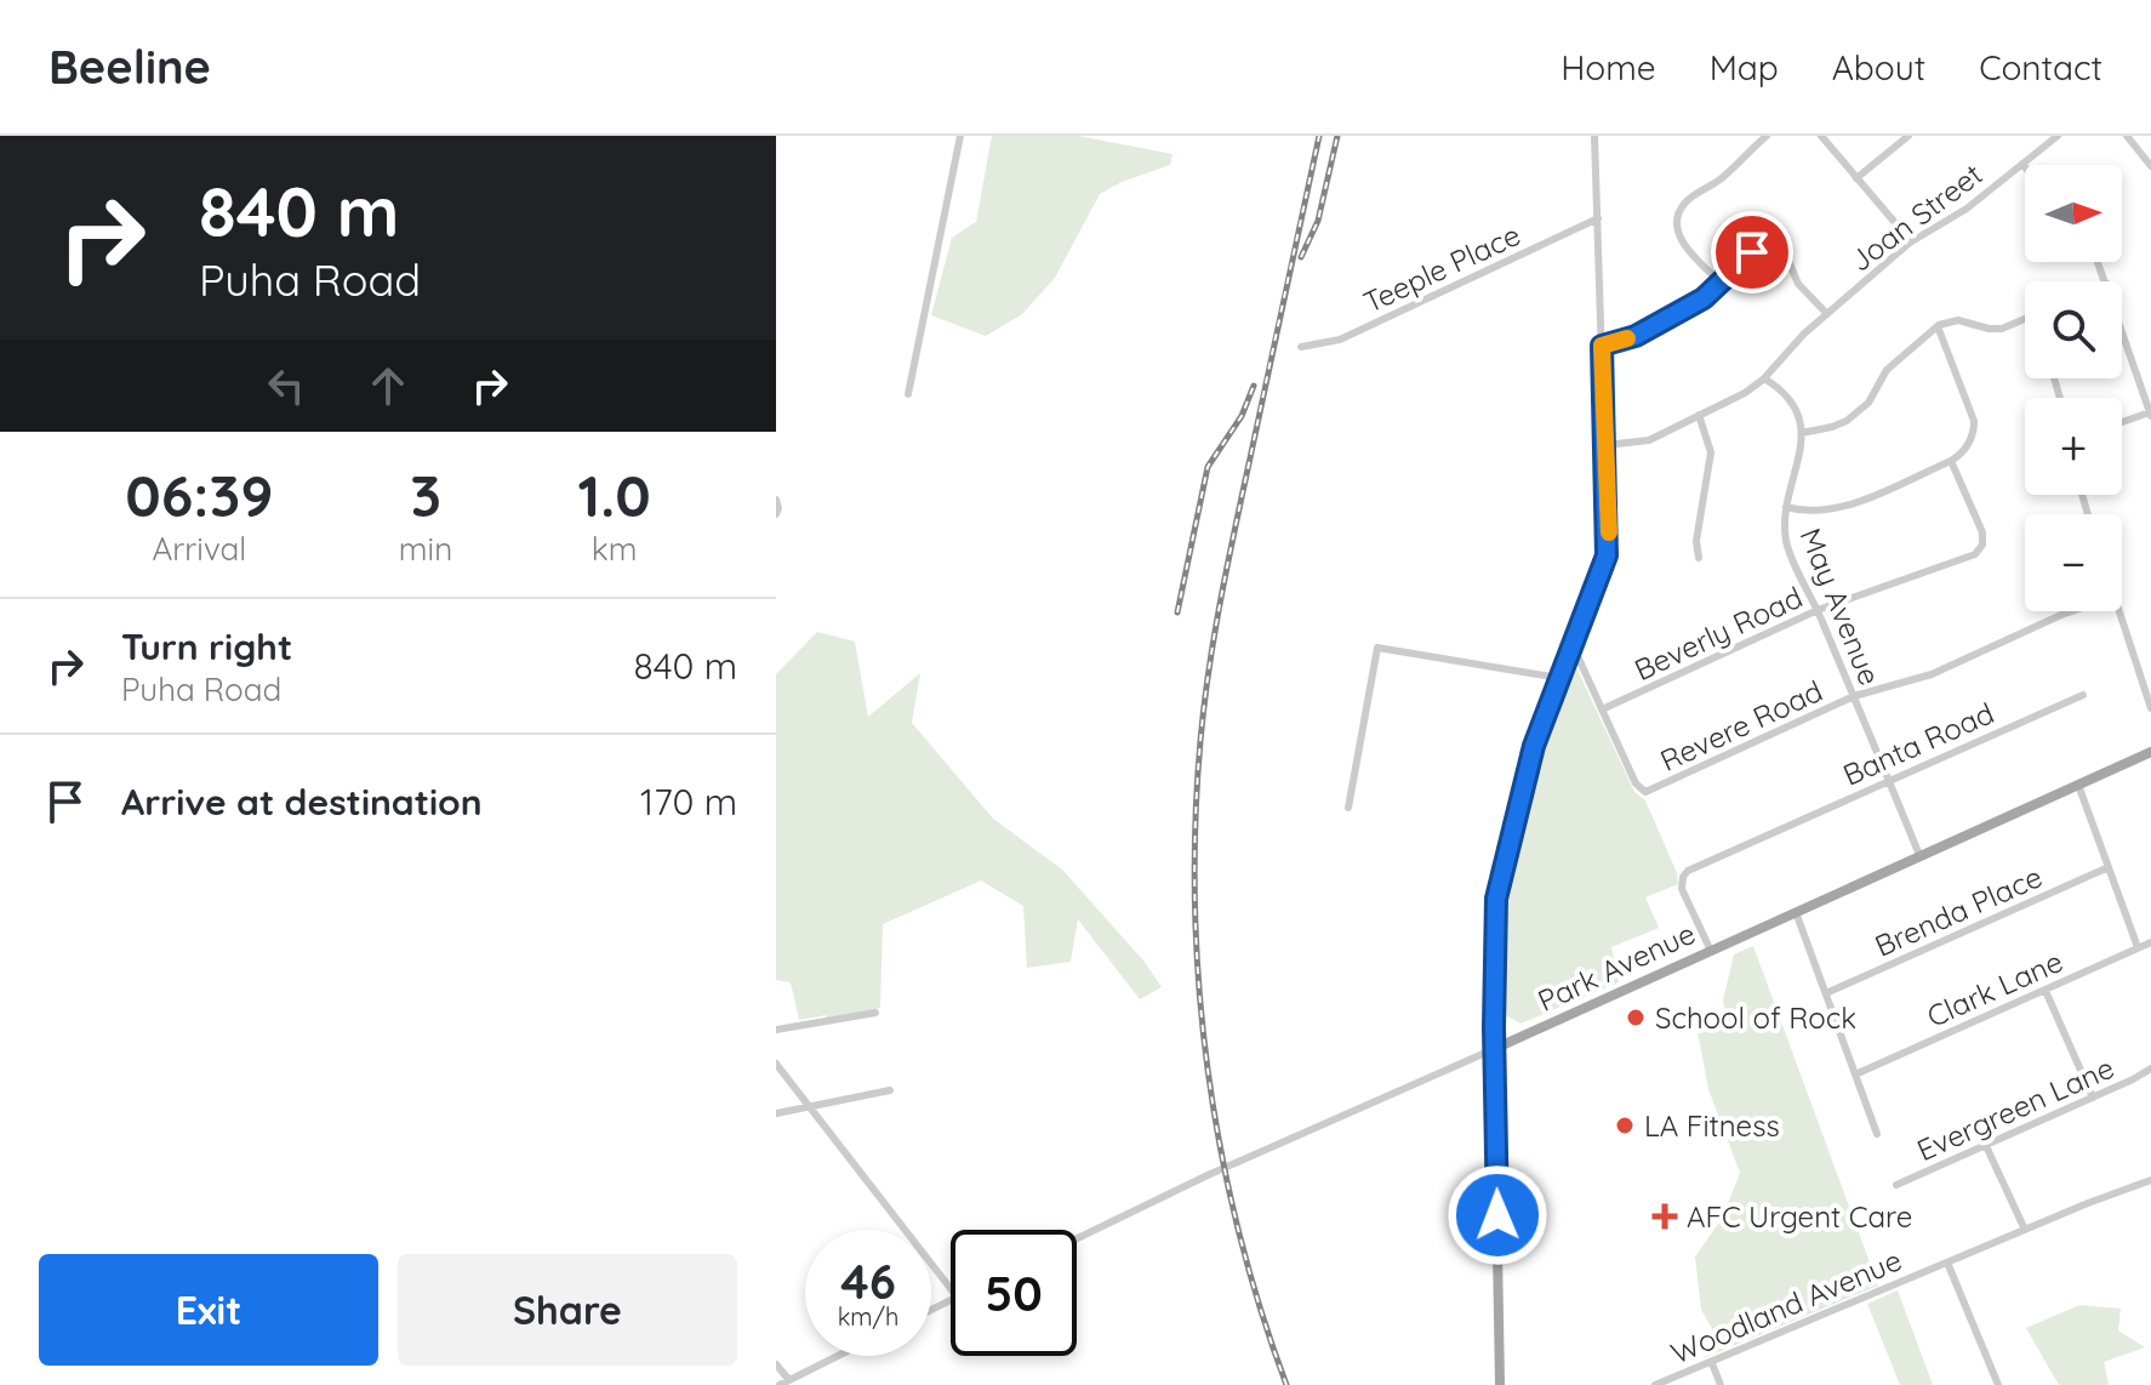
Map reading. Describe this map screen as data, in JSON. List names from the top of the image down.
{
  "streets": {
    "main road": ["Park Avenue"],
    "street": [
      "Joan Street",
      "Teeple Place",
      "May Avenue",
      "Beverly Road",
      "Revere Road",
      "Banta Road",
      "Brenda Place",
      "Clark Lane",
      "Evergreen Lane",
      "Woodland Avenue"
    ]
  },
  "crossings": [
    ["May Avenue", "Beverly Road"],
    ["May Avenue", "Revere Road"],
    ["May Avenue", "Banta Road"],
    ["May Avenue", "Park Avenue"],
    ["Beverly Road", "Revere Road"],
    ["Banta Road", "Park Avenue"]
  ],
  "places": {
    "other": ["School of Rock", "LA Fitness"],
    "health": ["AFC Urgent Care"]
  },
  "north": "right",
  "page": {
    "header": "Beeline",
    "nav": [
      "Home",
      "Map",
      "About",
      "Contact"
    ],
    "turn": ["840 m", "Puha Road"],
    "map_buttons": ["+", "−"],
    "eta": [
      "06:39",
      "Arrival",
      "3",
      "min",
      "1.0",
      "km"
    ],
    "list": [
      {
        "name": "Turn right",
        "note": "Puha Road",
        "value": "840 m"
      },
      {
        "name": "Arrive at destination",
        "value": "170 m"
      }
    ],
    "speed": "46 km/h",
    "limit": "50",
    "buttons": ["Exit", "Share"]
  }
}
